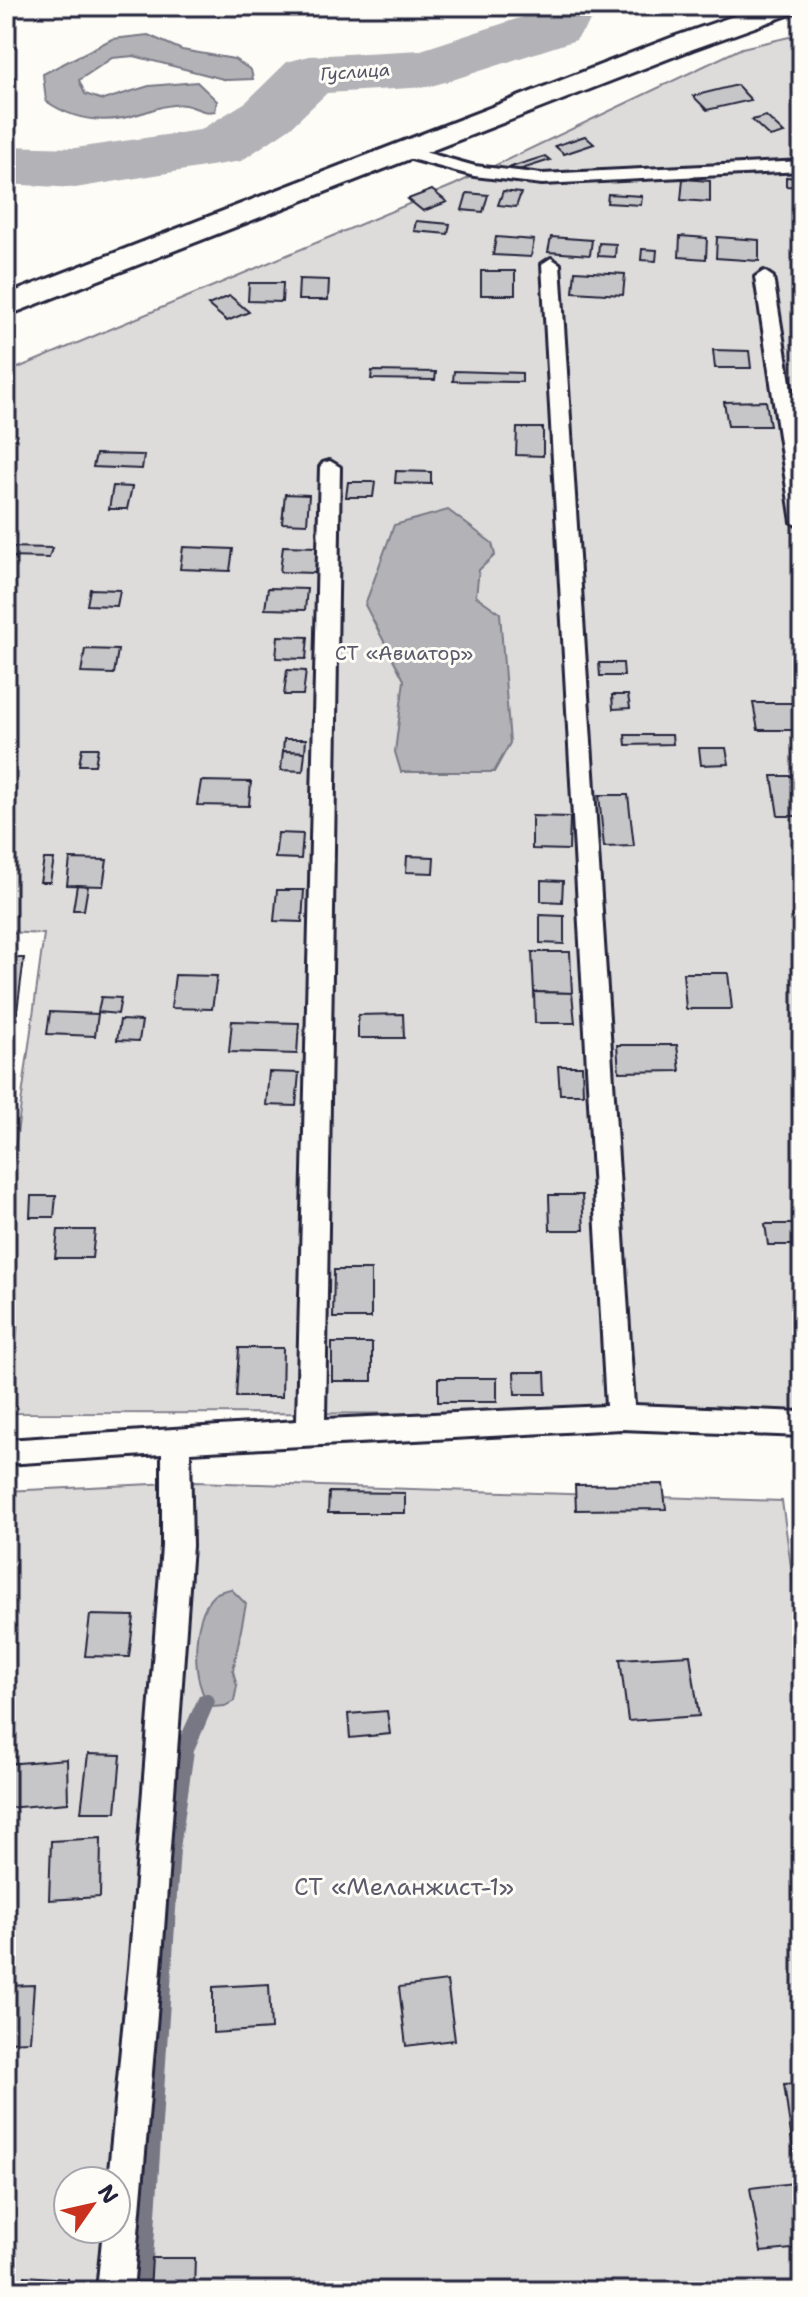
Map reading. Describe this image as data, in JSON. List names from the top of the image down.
{
  "water": ["Гуслица"],
  "parks": ["СТ «Авиатор»", "СТ «Меланжист-1»"],
  "north": "top right"
}
